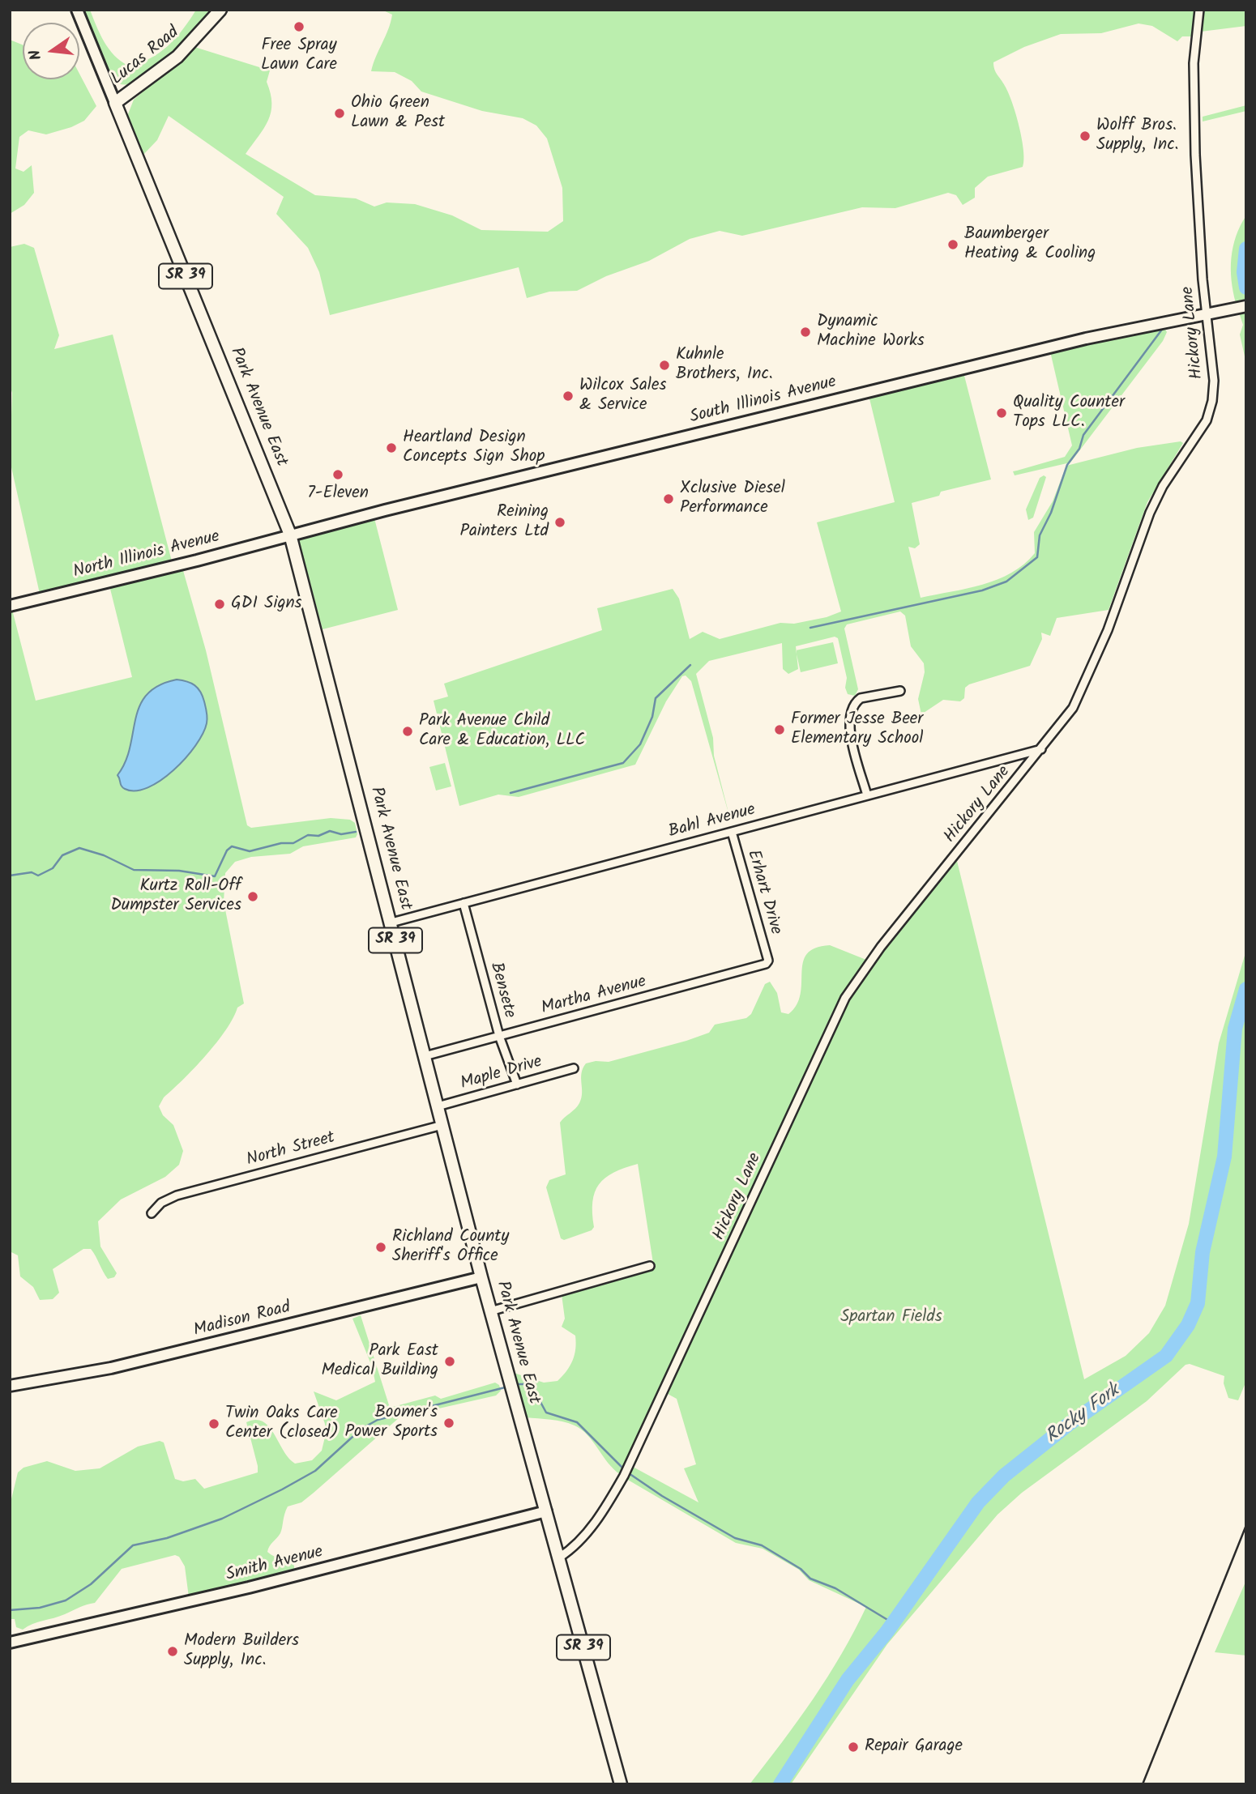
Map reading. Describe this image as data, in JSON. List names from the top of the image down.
{
  "streets": {
    "main road": ["Lucas Road", "SR 39", "Park Avenue East"],
    "street": [
      "Hickory Lane",
      "South Illinois Avenue",
      "North Illinois Avenue",
      "Bahl Avenue",
      "Erhart Drive",
      "Bensete",
      "Martha Avenue",
      "Maple Drive",
      "North Street",
      "Madison Road",
      "Smith Avenue"
    ]
  },
  "crossings": [
    ["Lucas Road", "Park Avenue East"],
    ["Hickory Lane", "South Illinois Avenue"],
    ["Hickory Lane", "Park Avenue East"],
    ["Hickory Lane", "Bahl Avenue"],
    ["South Illinois Avenue", "Park Avenue East"],
    ["South Illinois Avenue", "North Illinois Avenue"],
    ["Park Avenue East", "North Illinois Avenue"],
    ["Park Avenue East", "Bahl Avenue"],
    ["Park Avenue East", "Martha Avenue"],
    ["Park Avenue East", "Maple Drive"],
    ["Park Avenue East", "North Street"],
    ["Park Avenue East", "Madison Road"],
    ["Park Avenue East", "Smith Avenue"],
    ["Bahl Avenue", "Erhart Drive"],
    ["Bahl Avenue", "Bensete"],
    ["Erhart Drive", "Martha Avenue"],
    ["Bensete", "Martha Avenue"],
    ["Bensete", "Maple Drive"]
  ],
  "water": ["Rocky Fork"],
  "parks": ["Spartan Fields"],
  "places": [
    "Free Spray Lawn Care",
    "Ohio Green Lawn & Pest",
    "Wolff Bros. Supply, Inc.",
    "Baumberger Heating & Cooling",
    "Dynamic Machine Works",
    "Kuhnle Brothers, Inc.",
    "Wilcox Sales & Service",
    "Quality Counter Tops LLC.",
    "Heartland Design Concepts Sign Shop",
    "7-Eleven",
    "Xclusive Diesel Performance",
    "Reining Painters Ltd",
    "GDI Signs",
    "Former Jesse Beer Elementary School",
    "Park Avenue Child Care & Education, LLC",
    "Kurtz Roll-Off Dumpster Services",
    "Richland County Sheriff's Office",
    "Park East Medical Building",
    "Boomer's Power Sports",
    "Twin Oaks Care Center (closed)",
    "Modern Builders Supply, Inc.",
    "Repair Garage"
  ],
  "north": "left"
}
